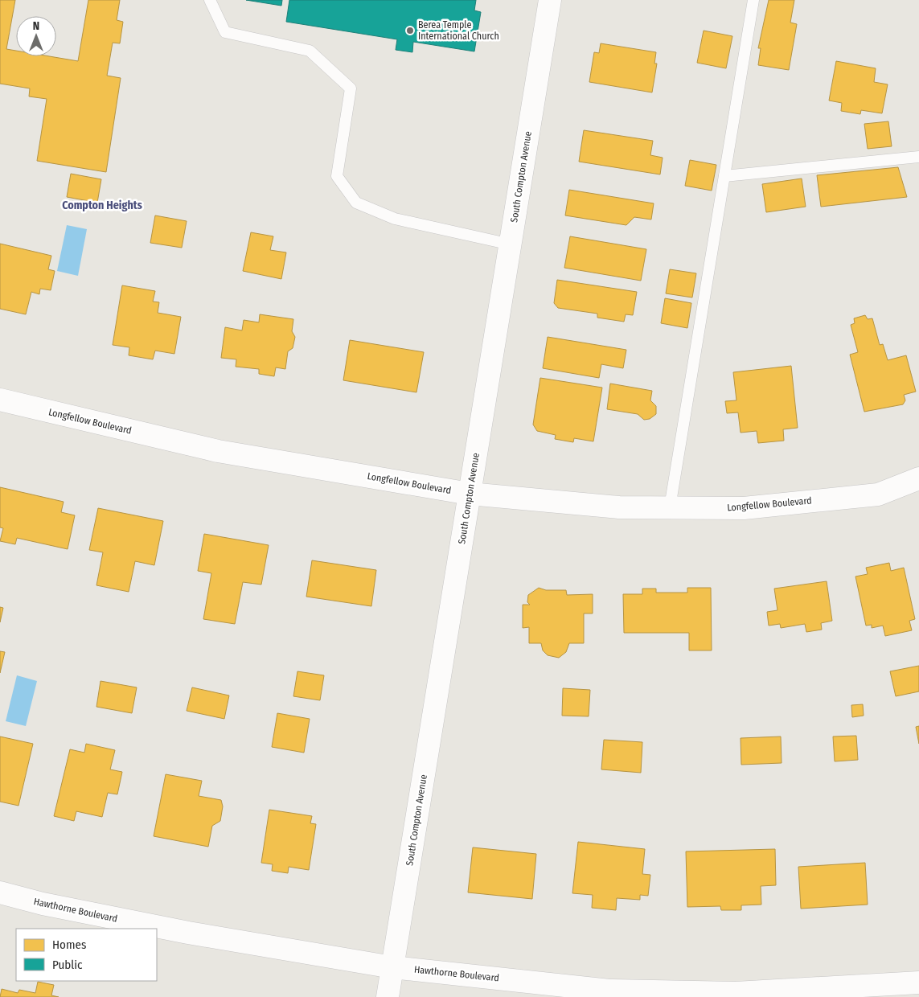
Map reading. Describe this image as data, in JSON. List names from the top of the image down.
{
  "streets": {
    "street": ["South Compton Avenue", "Longfellow Boulevard", "Hawthorne Boulevard"]
  },
  "crossings": [
    ["South Compton Avenue", "Longfellow Boulevard"],
    ["South Compton Avenue", "Hawthorne Boulevard"]
  ],
  "districts": ["Compton Heights"],
  "places": ["Berea Temple International Church"],
  "legend": ["Homes", "Public"],
  "north": "top"
}
